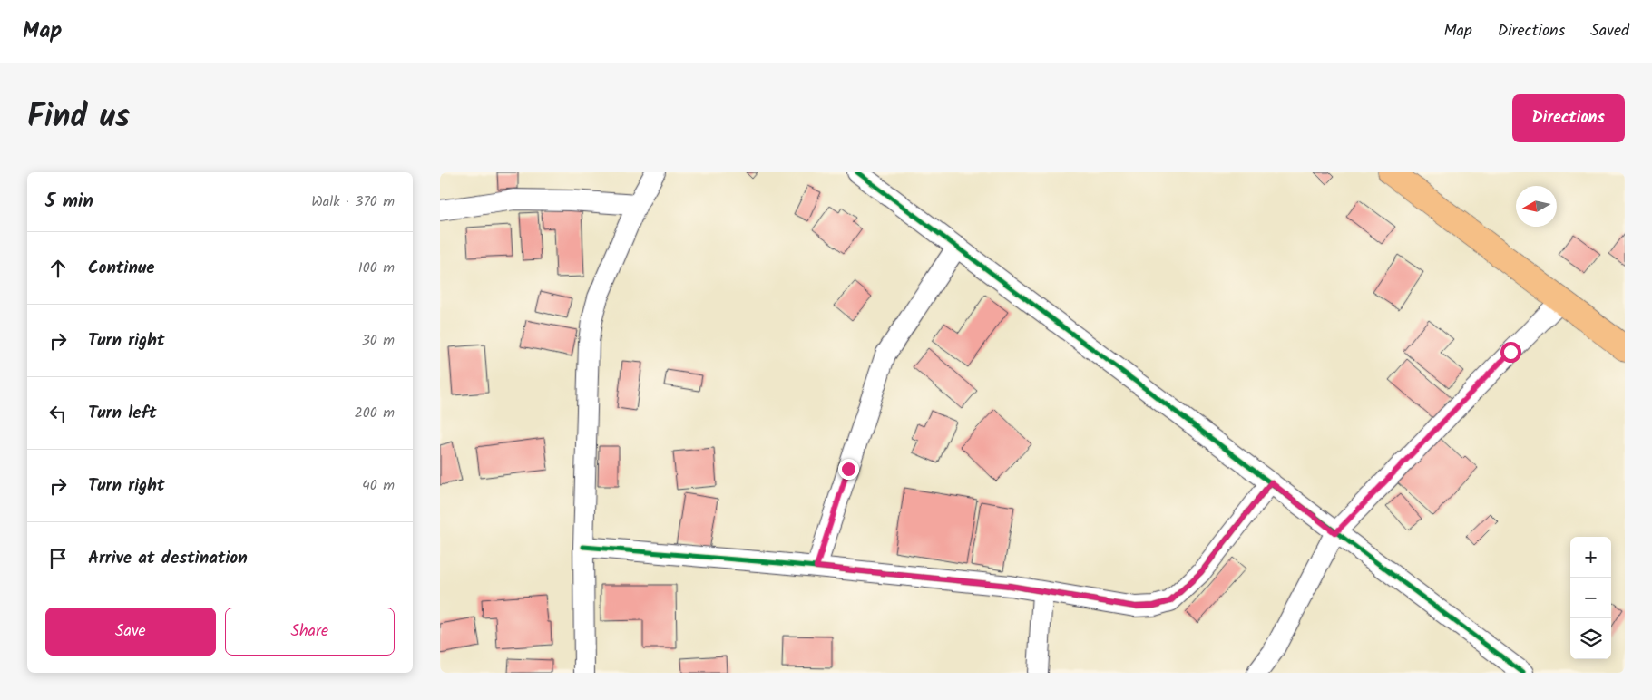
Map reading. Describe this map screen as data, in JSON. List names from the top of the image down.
{
  "north": "left",
  "page": {
    "header": "Map",
    "nav": ["Map", "Directions", "Saved"],
    "title": "Find us",
    "buttons": [
      "Directions",
      ["Save", "Share"]
    ],
    "heading": ["5 min", "Walk · 370 m"],
    "list": [
      ["Continue", "100 m"],
      ["Turn right", "30 m"],
      ["Turn left", "200 m"],
      ["Turn right", "40 m"],
      "Arrive at destination"
    ],
    "map_buttons": ["+", "−"]
  }
}
